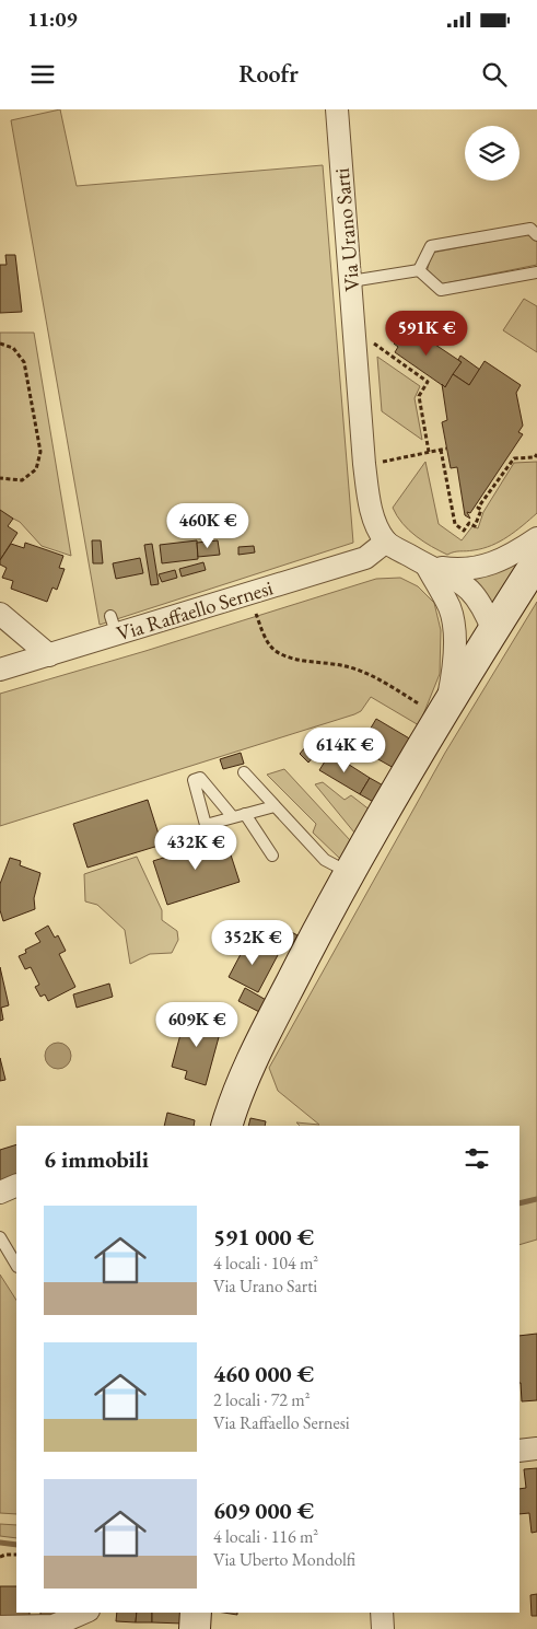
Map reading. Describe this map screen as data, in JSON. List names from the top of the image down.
{
  "streets": {
    "street": ["Via Urano Sarti", "Via Raffaello Sernesi"]
  },
  "crossings": [
    ["Via Urano Sarti", "Via Raffaello Sernesi"]
  ],
  "page": {
    "status": "11:09",
    "header": "Roofr",
    "price": [
      "591K €",
      "460K €",
      "614K €",
      "432K €",
      "352K €",
      "609K €"
    ],
    "heading": "6 immobili",
    "list": [
      {
        "name": "591 000 €",
        "note": "4 locali · 104 m² · Via Urano Sarti"
      },
      {
        "name": "460 000 €",
        "note": "2 locali · 72 m² · Via Raffaello Sernesi"
      },
      {
        "name": "609 000 €",
        "note": "4 locali · 116 m² · Via Uberto Mondolfi"
      }
    ]
  }
}
